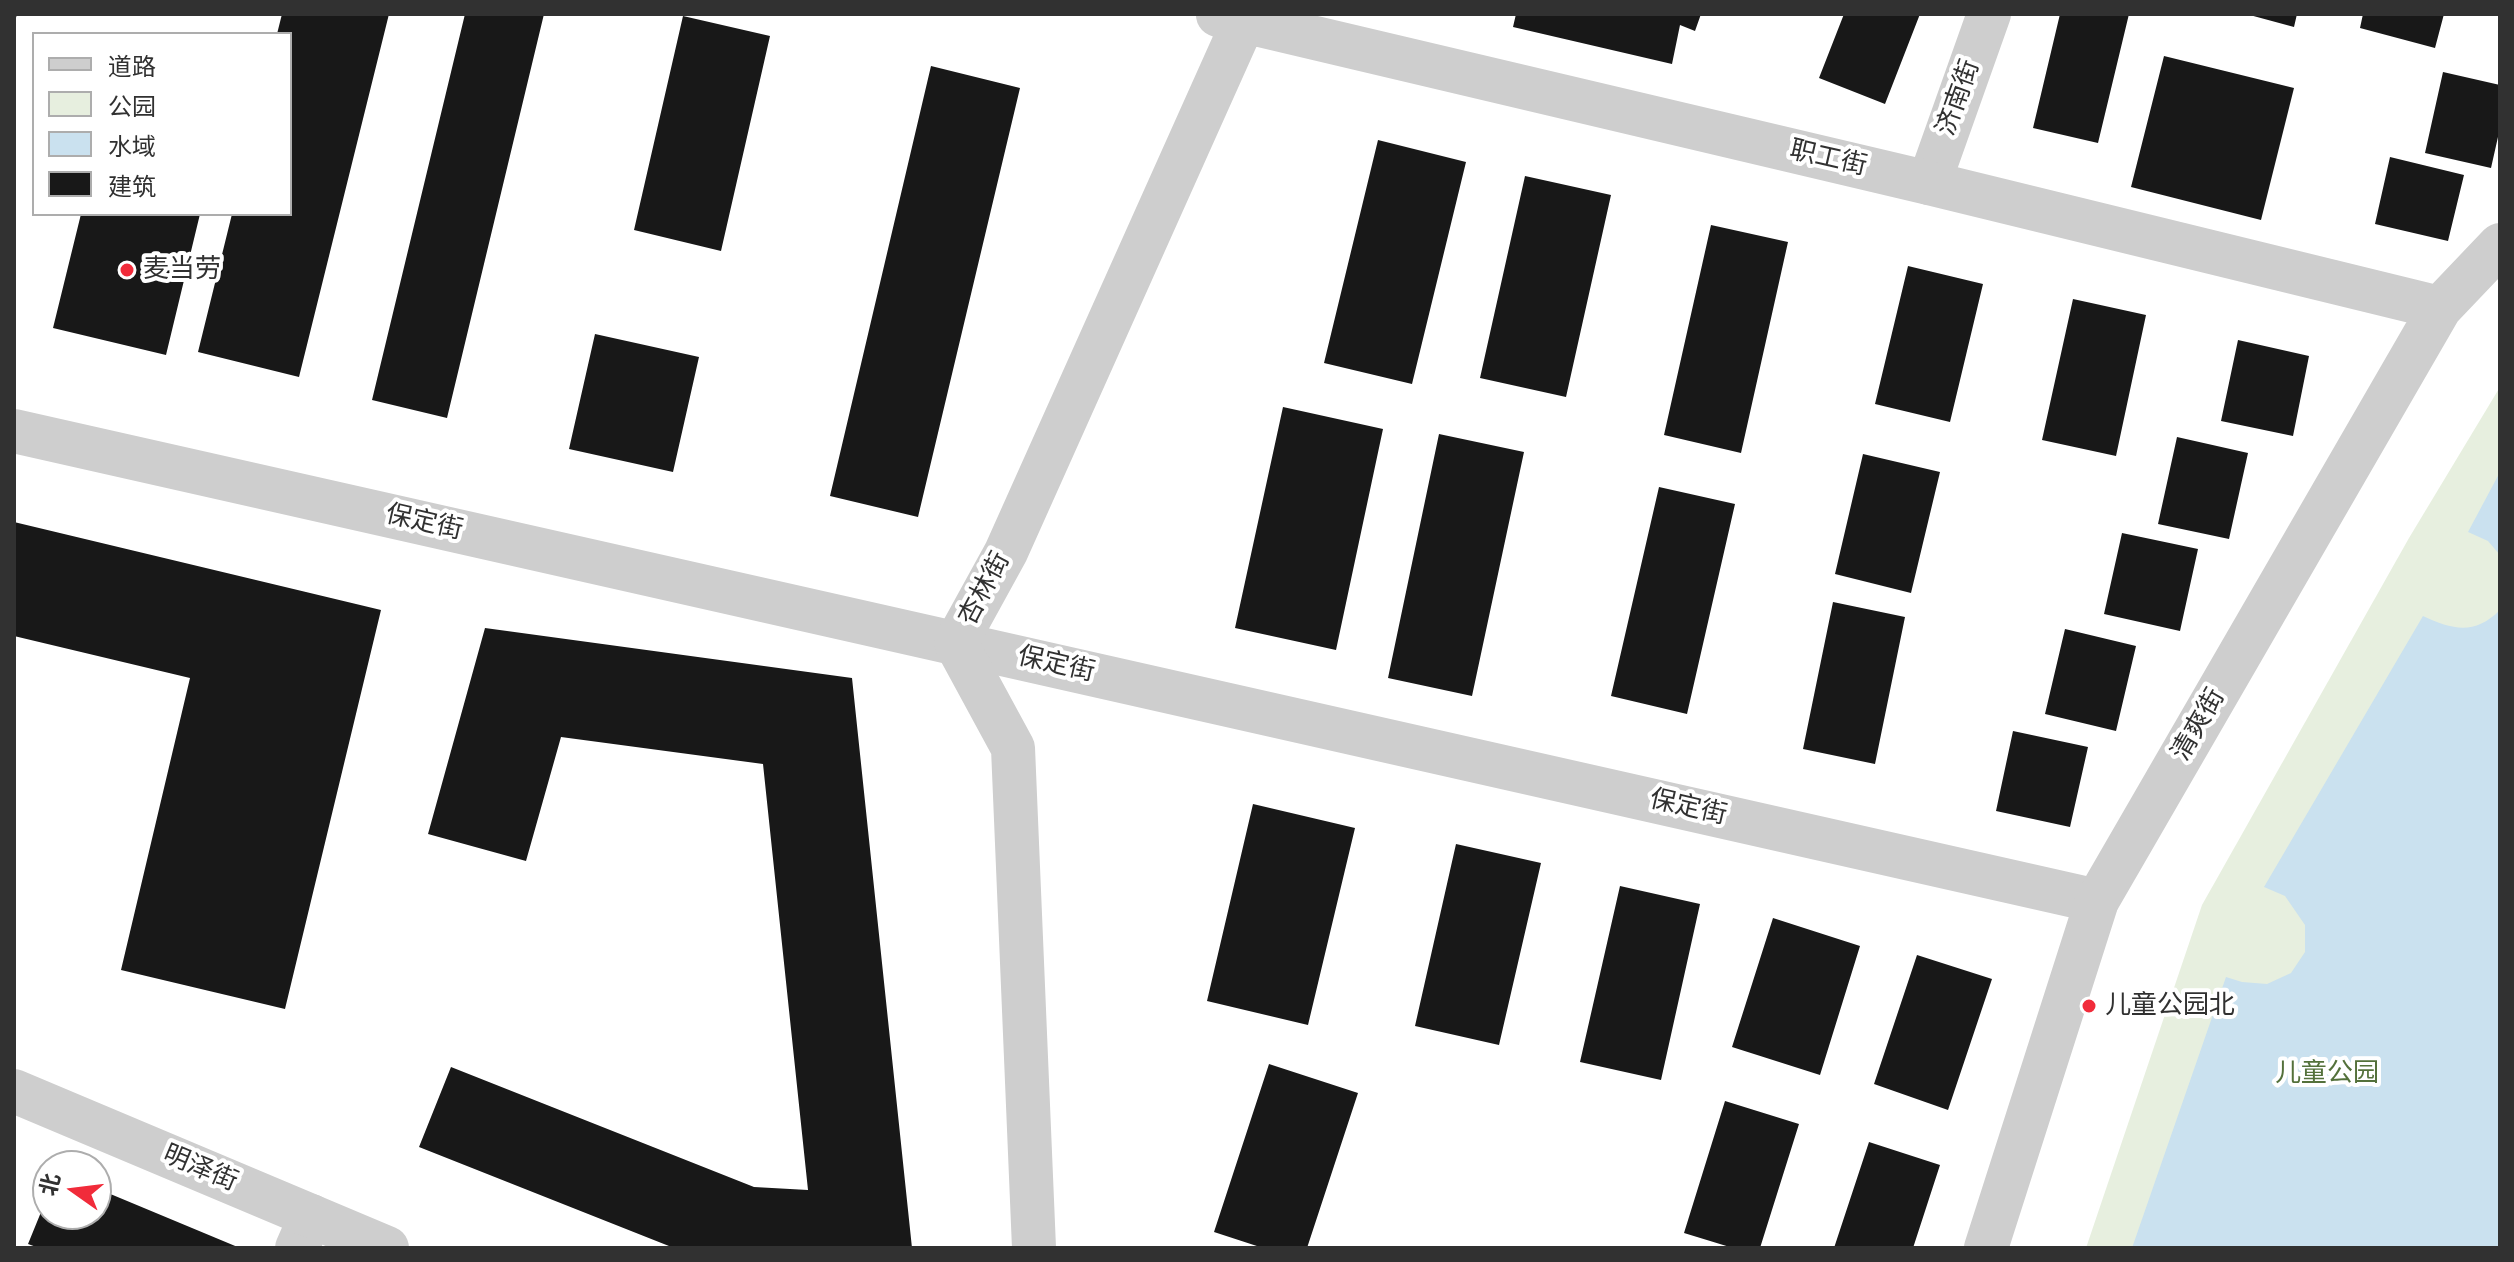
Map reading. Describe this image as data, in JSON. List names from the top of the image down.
{
  "streets": {
    "street": [
      "济南街",
      "职工街",
      "保定街",
      "杏林街",
      "清爽街",
      "明泽街"
    ]
  },
  "crossings": [
    ["济南街", "职工街"],
    ["职工街", "杏林街"],
    ["职工街", "清爽街"],
    ["保定街", "杏林街"],
    ["保定街", "清爽街"]
  ],
  "parks": ["儿童公园"],
  "places": ["麦当劳", "儿童公园北"],
  "legend": [
    "道路",
    "公园",
    "水域",
    "建筑"
  ],
  "north": "left"
}
